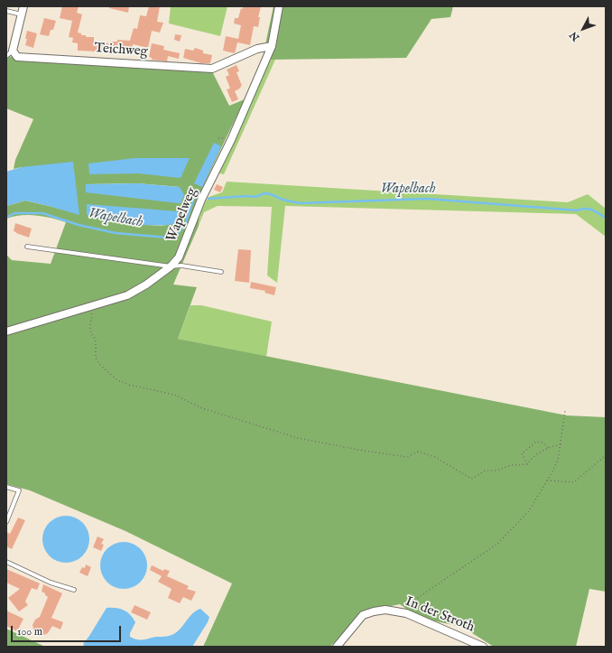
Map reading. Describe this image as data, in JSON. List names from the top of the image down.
{
  "streets": {
    "street": ["Teichweg", "Wapelweg", "In der Stroth"]
  },
  "crossings": [
    ["Teichweg", "Wapelweg"]
  ],
  "water": ["Wapelbach"],
  "scale_bar": "100 m",
  "north": "bottom left"
}
